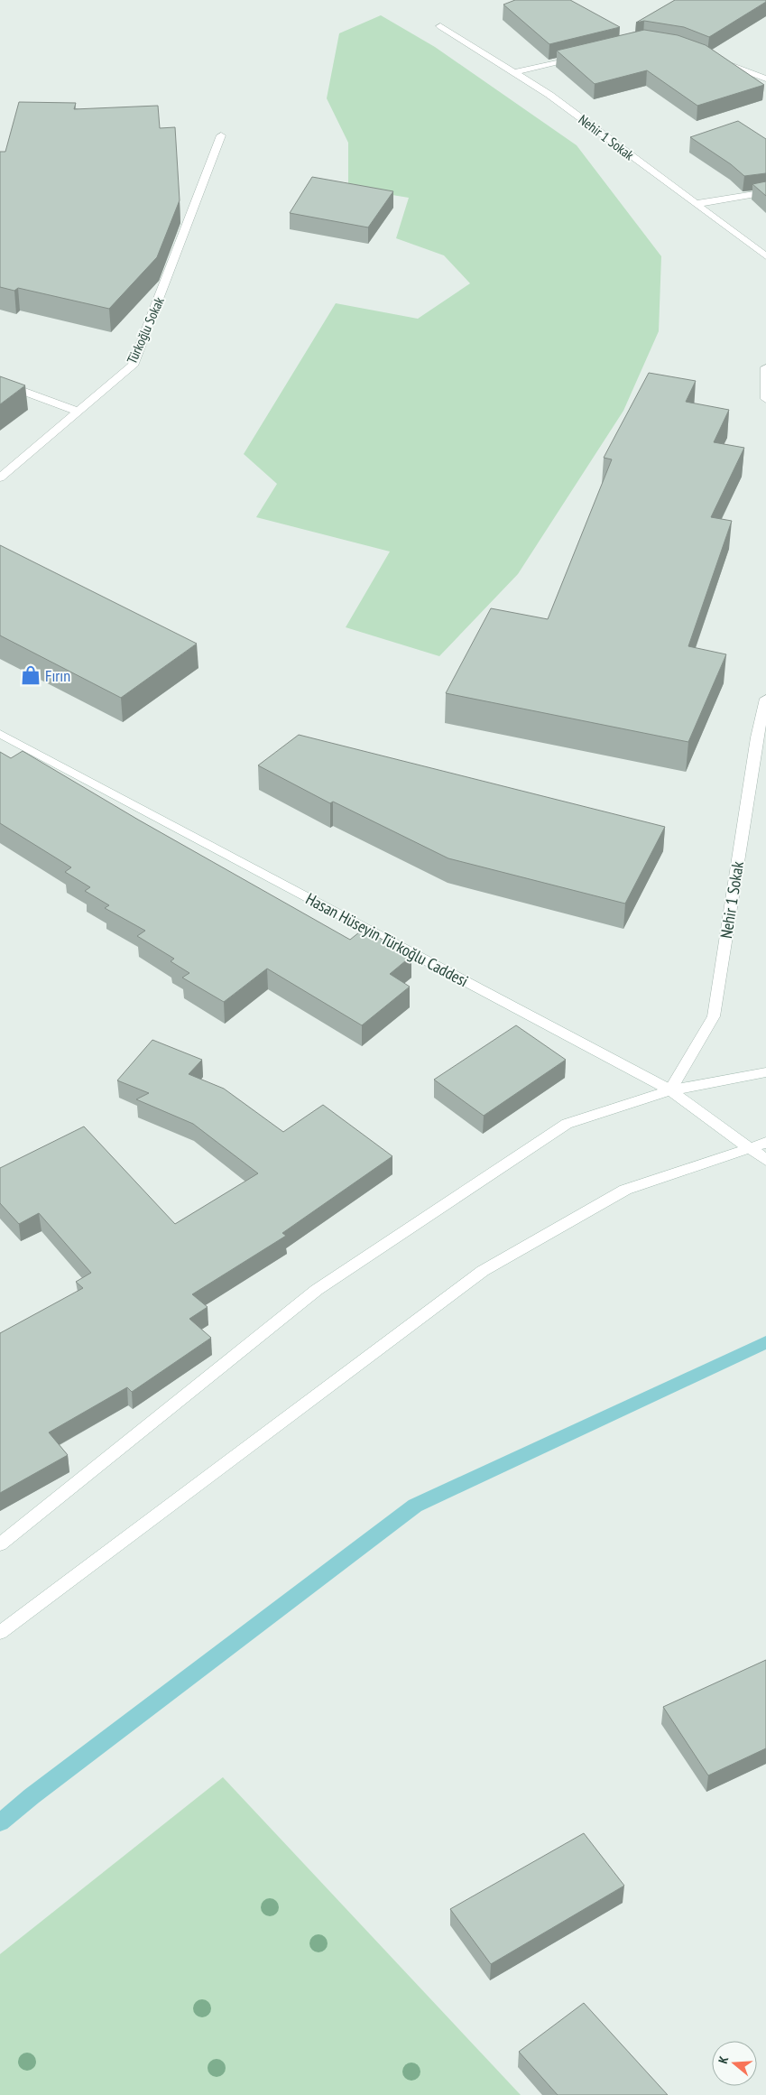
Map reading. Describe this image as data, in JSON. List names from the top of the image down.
{
  "streets": {
    "street": ["Nehir 1 Sokak", "Türkoğlu Sokak", "Hasan Hüseyin Türkoğlu Caddesi"]
  },
  "crossings": [
    ["Nehir 1 Sokak", "Hasan Hüseyin Türkoğlu Caddesi"]
  ],
  "places": {
    "shop": ["Fırın"]
  },
  "north": "left"
}
